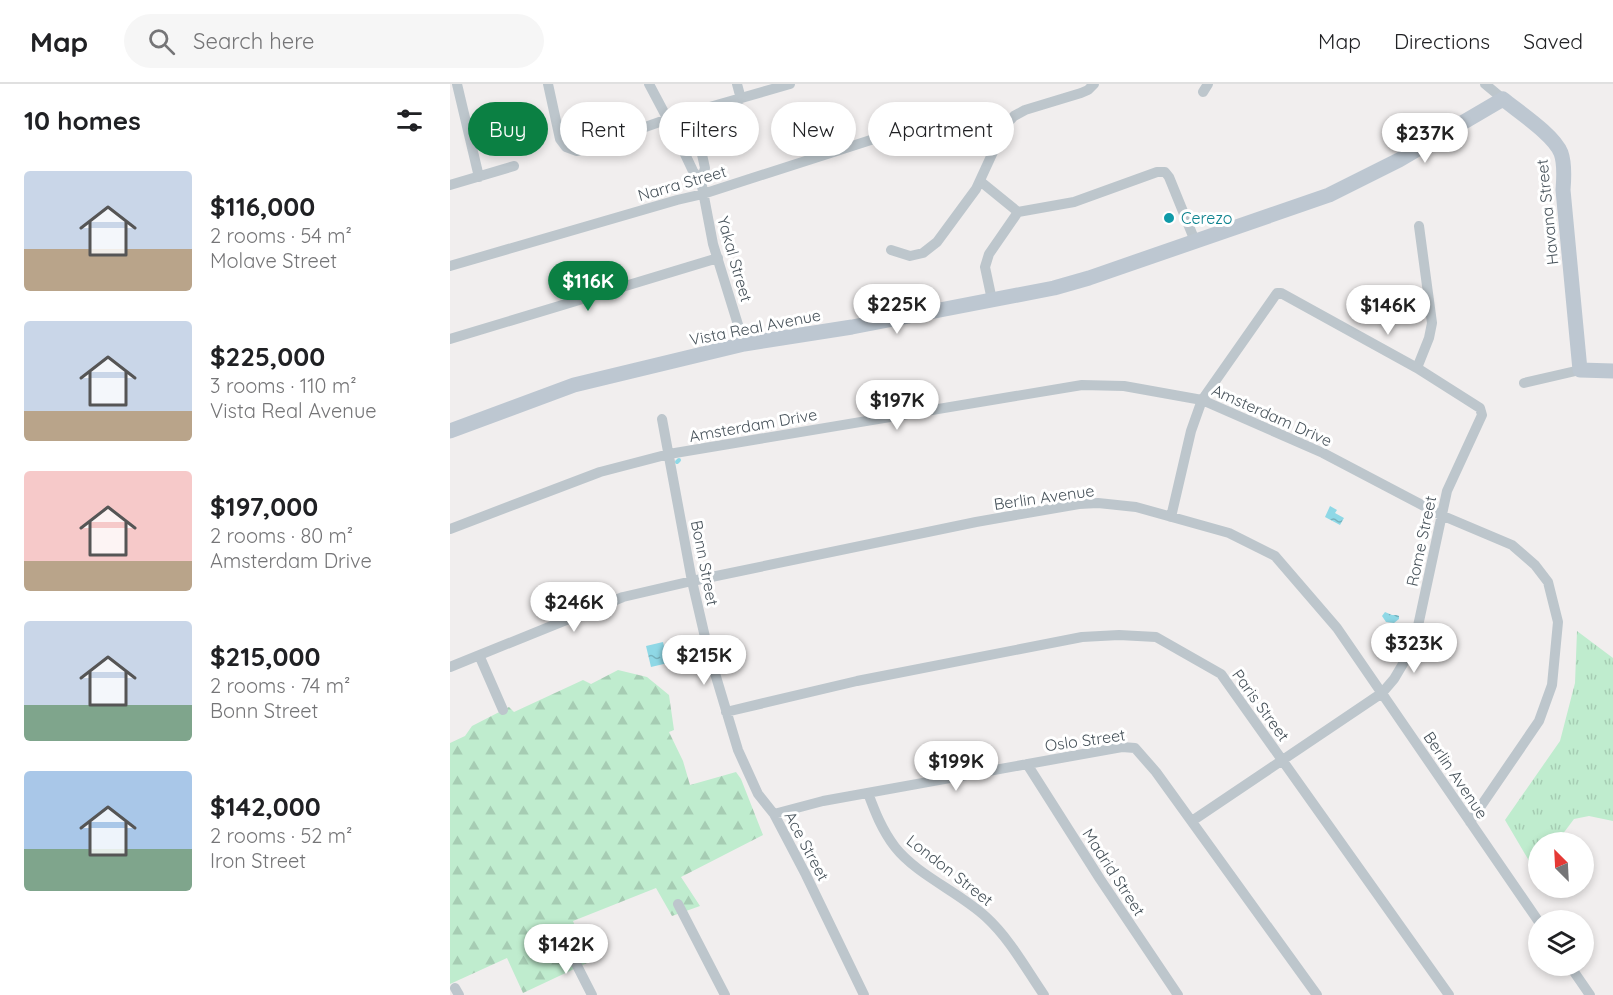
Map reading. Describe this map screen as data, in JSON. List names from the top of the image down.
{
  "streets": {
    "street": [
      "Narra Street",
      "Havana Street",
      "Yakal Street",
      "Vista Real Avenue",
      "Amsterdam Drive",
      "Berlin Avenue",
      "Rome Street",
      "Bonn Street",
      "Paris Street",
      "Oslo Street",
      "Ace Street",
      "London Street",
      "Madrid Street"
    ]
  },
  "crossings": [
    ["Narra Street", "Yakal Street"],
    ["Havana Street", "Vista Real Avenue"],
    ["Yakal Street", "Vista Real Avenue"],
    ["Amsterdam Drive", "Berlin Avenue"],
    ["Amsterdam Drive", "Rome Street"],
    ["Amsterdam Drive", "Bonn Street"],
    ["Berlin Avenue", "Rome Street"],
    ["Berlin Avenue", "Bonn Street"],
    ["Rome Street", "Paris Street"],
    ["Rome Street", "Oslo Street"],
    ["Bonn Street", "Paris Street"],
    ["Bonn Street", "Ace Street"],
    ["Paris Street", "Ace Street"],
    ["Oslo Street", "Ace Street"],
    ["Oslo Street", "London Street"],
    ["Oslo Street", "Madrid Street"]
  ],
  "places": ["Cerezo"],
  "north": "top left",
  "page": {
    "header": "Map",
    "search": "Search here",
    "nav": ["Map", "Directions", "Saved"],
    "heading": "10 homes",
    "chip": [
      "Buy",
      "Rent",
      "Filters",
      "New",
      "Apartment"
    ],
    "price": [
      "$237K",
      "$116K",
      "$225K",
      "$146K",
      "$197K",
      "$246K",
      "$323K",
      "$215K",
      "$199K",
      "$142K"
    ],
    "list": [
      {
        "name": "$116,000",
        "note": "2 rooms · 54 m² · Molave Street"
      },
      {
        "name": "$225,000",
        "note": "3 rooms · 110 m² · Vista Real Avenue"
      },
      {
        "name": "$197,000",
        "note": "2 rooms · 80 m² · Amsterdam Drive"
      },
      {
        "name": "$215,000",
        "note": "2 rooms · 74 m² · Bonn Street"
      },
      {
        "name": "$142,000",
        "note": "2 rooms · 52 m² · Iron Street"
      }
    ]
  }
}
